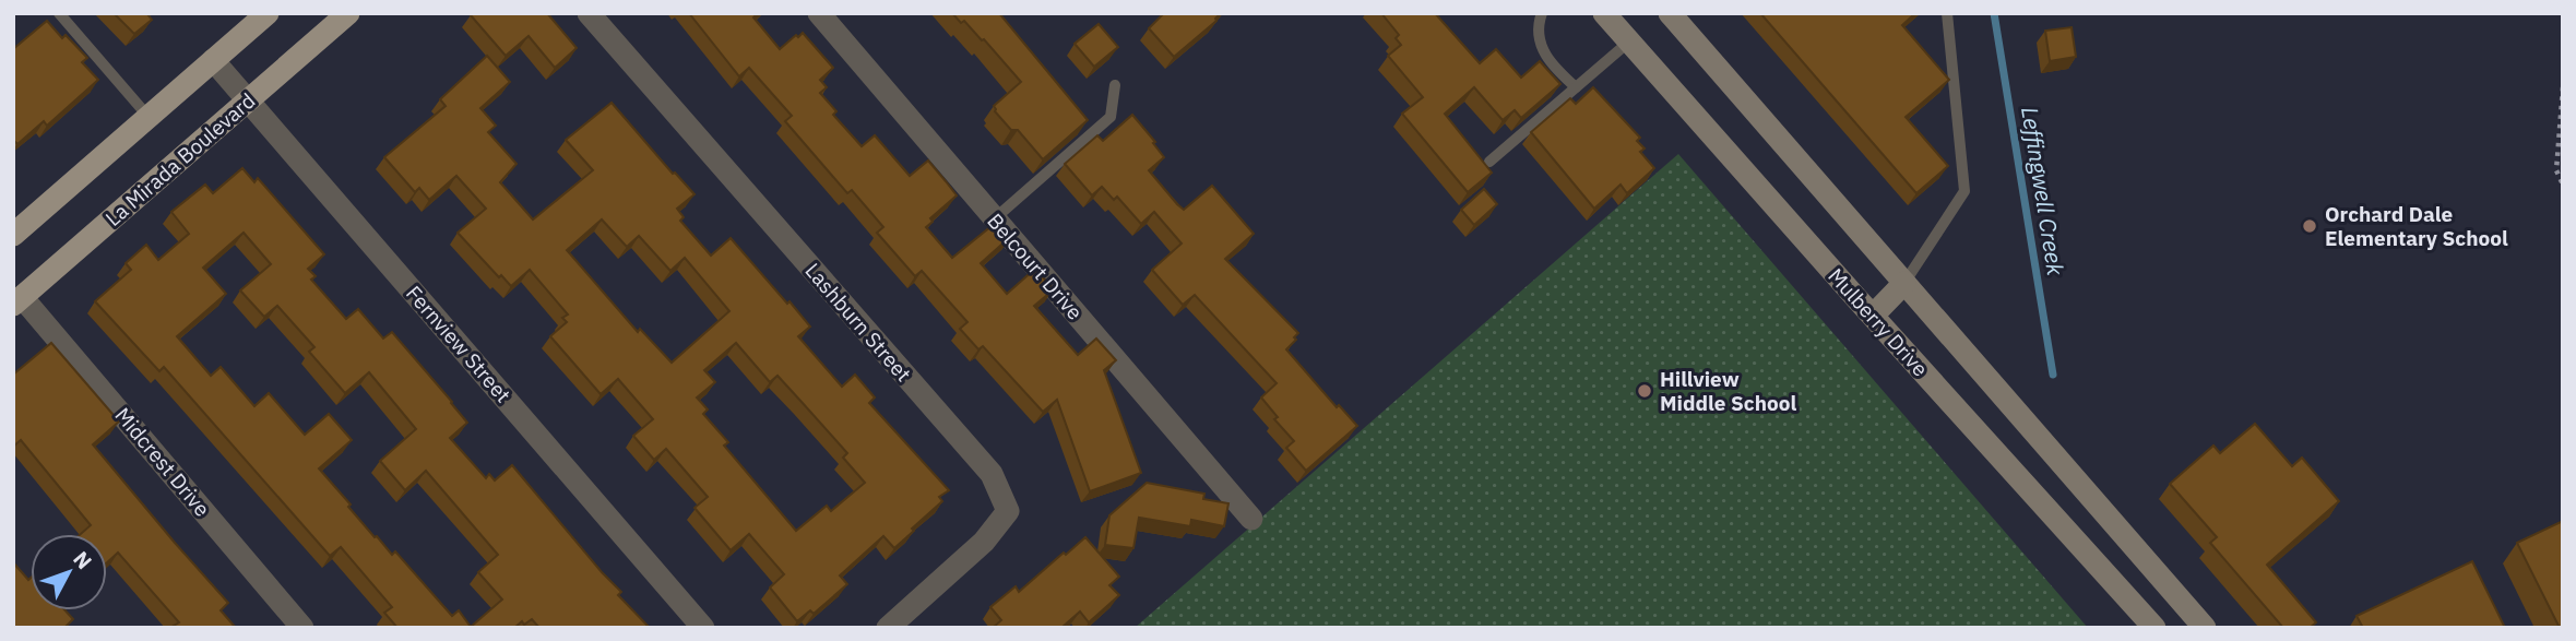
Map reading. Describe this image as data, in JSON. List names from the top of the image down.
{
  "streets": {
    "main road": ["La Mirada Boulevard"],
    "street": [
      "Belcourt Drive",
      "Lashburn Street",
      "Mulberry Drive",
      "Fernview Street",
      "Midcrest Drive"
    ]
  },
  "crossings": [
    ["La Mirada Boulevard", "Fernview Street"],
    ["La Mirada Boulevard", "Midcrest Drive"]
  ],
  "water": ["Leffingwell Creek"],
  "places": ["Orchard Dale Elementary School", "Hillview Middle School"],
  "north": "top right"
}
